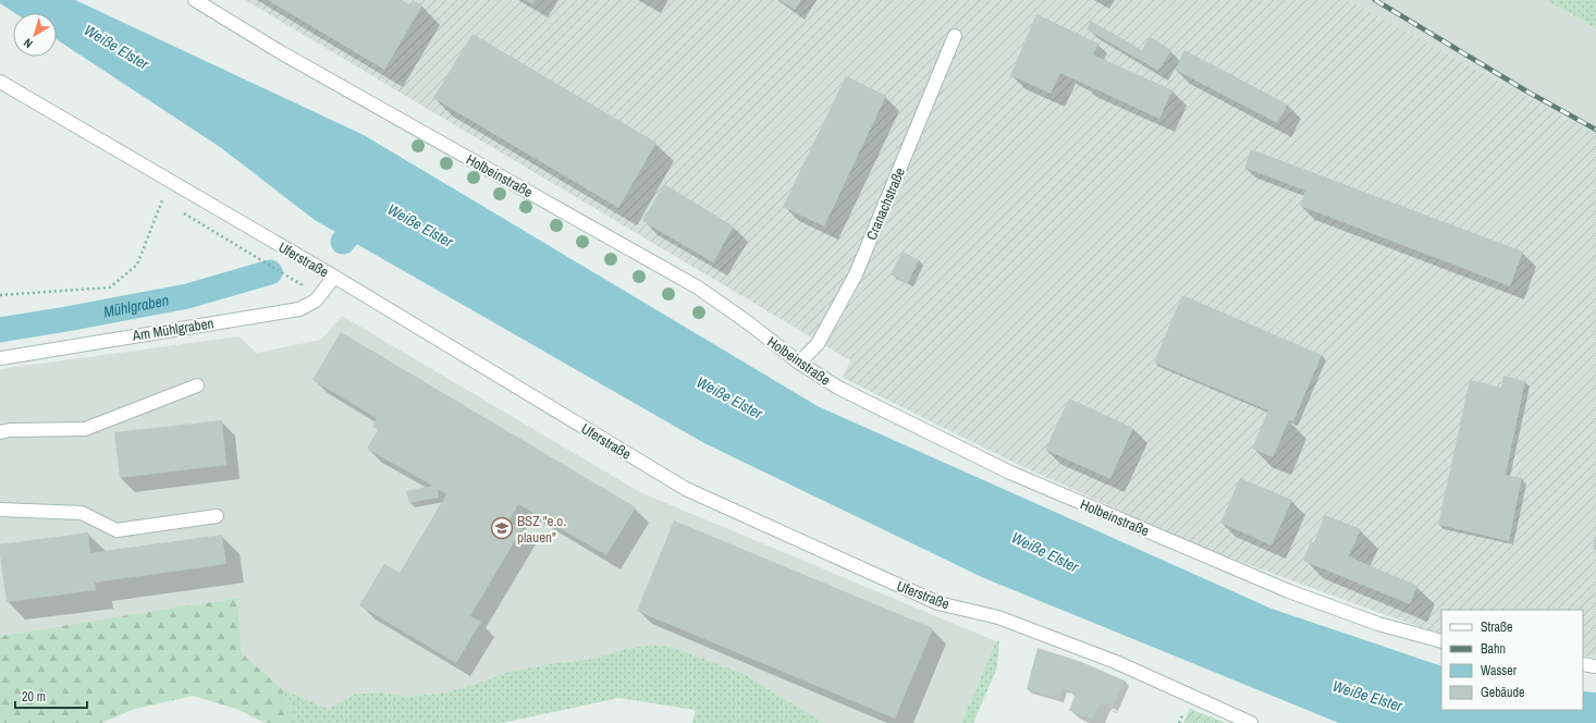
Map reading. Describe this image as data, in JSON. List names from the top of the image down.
{
  "streets": {
    "street": [
      "Holbeinstraße",
      "Cranachstraße",
      "Uferstraße",
      "Am Mühlgraben"
    ]
  },
  "crossings": [
    ["Holbeinstraße", "Cranachstraße"],
    ["Uferstraße", "Am Mühlgraben"]
  ],
  "water": ["Weiße Elster", "Mühlgraben"],
  "places": {
    "school or university": ["BSZ \"e.o. plauen\""]
  },
  "legend": [
    "Straße",
    "Bahn",
    "Wasser",
    "Gebäude"
  ],
  "scale_bar": "20 m",
  "north": "bottom left"
}
